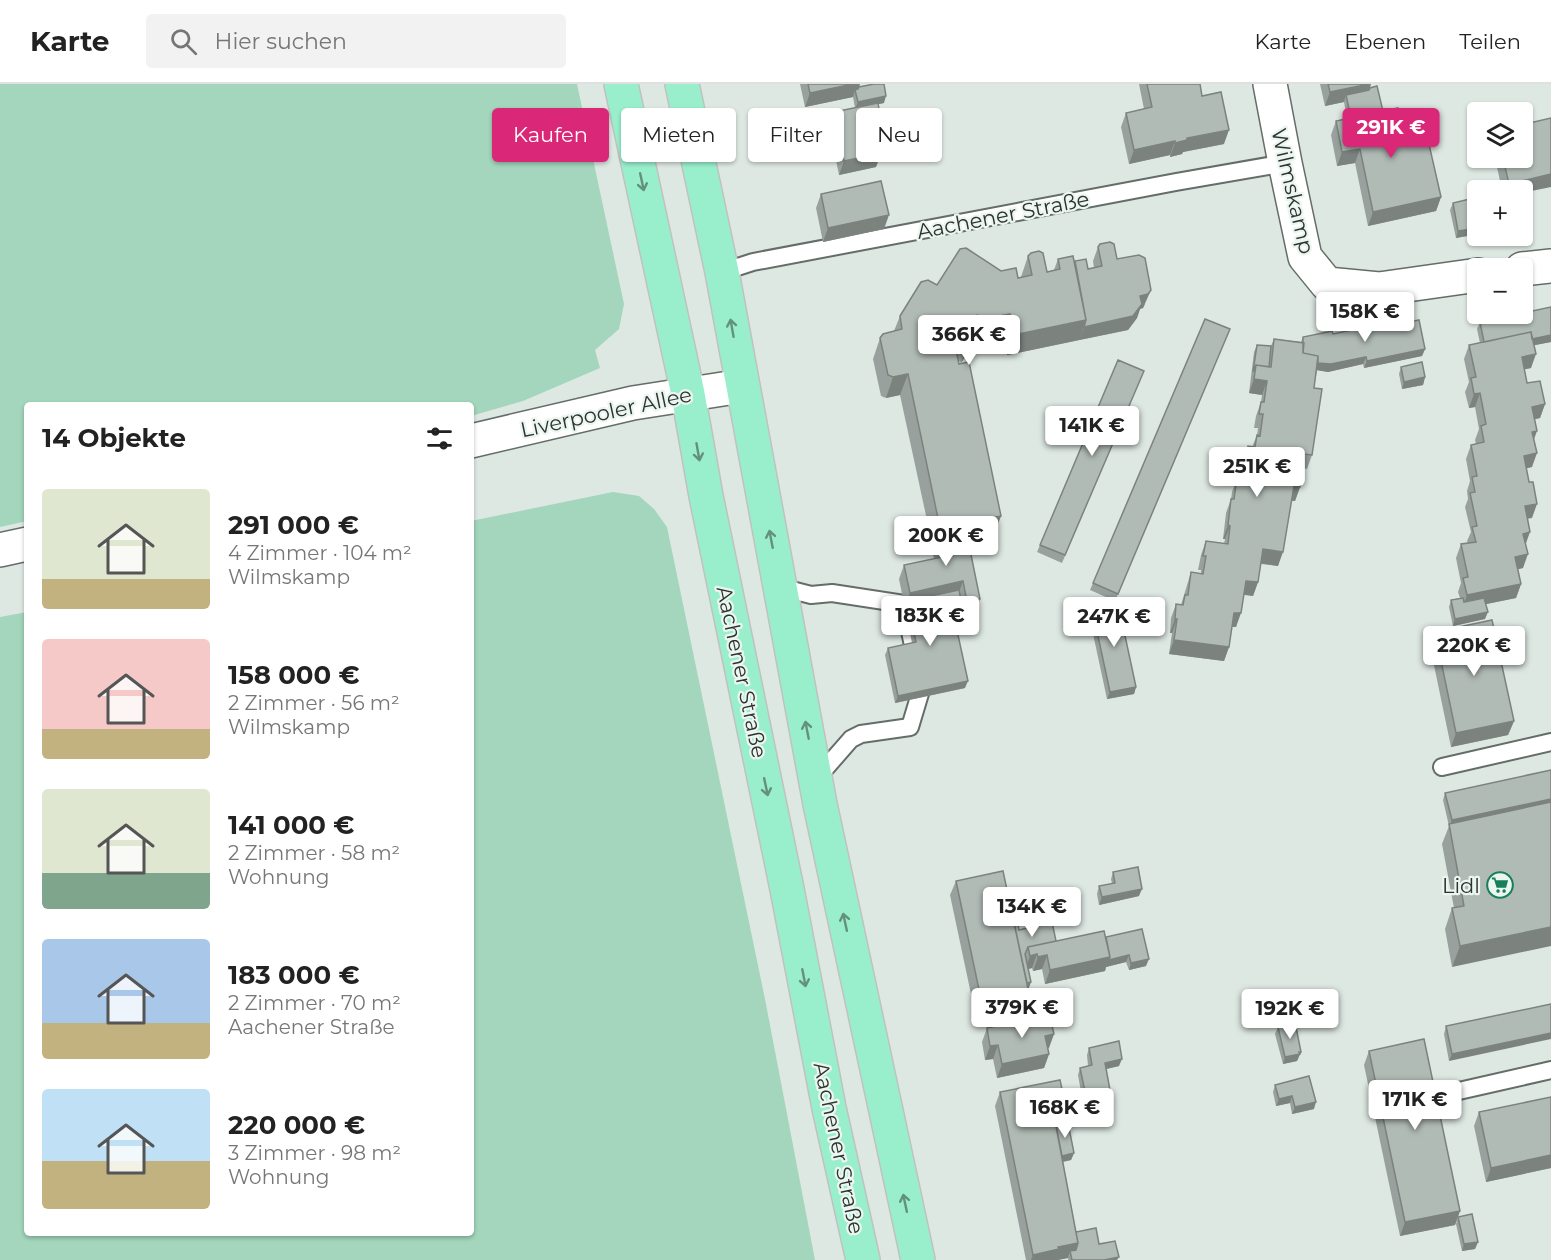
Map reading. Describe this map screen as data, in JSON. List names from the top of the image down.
{
  "streets": {
    "main road": ["Aachener Straße"],
    "street": ["Wilmskamp", "Liverpooler Allee"]
  },
  "crossings": [
    ["Wilmskamp", "Aachener Straße"],
    ["Aachener Straße", "Liverpooler Allee"]
  ],
  "places": {
    "supermarket": ["Lidl"]
  },
  "page": {
    "header": "Karte",
    "search": "Hier suchen",
    "nav": ["Karte", "Ebenen", "Teilen"],
    "map_buttons": ["+", "−"],
    "price": [
      "291K €",
      "158K €",
      "366K €",
      "141K €",
      "251K €",
      "200K €",
      "183K €",
      "247K €",
      "220K €",
      "134K €",
      "379K €",
      "192K €",
      "171K €",
      "168K €"
    ],
    "chip": [
      "Kaufen",
      "Mieten",
      "Filter",
      "Neu"
    ],
    "heading": "14 Objekte",
    "list": [
      {
        "name": "291 000 €",
        "note": "4 Zimmer · 104 m² · Wilmskamp"
      },
      {
        "name": "158 000 €",
        "note": "2 Zimmer · 56 m² · Wilmskamp"
      },
      {
        "name": "141 000 €",
        "note": "2 Zimmer · 58 m² · Wohnung"
      },
      {
        "name": "183 000 €",
        "note": "2 Zimmer · 70 m² · Aachener Straße"
      },
      {
        "name": "220 000 €",
        "note": "3 Zimmer · 98 m² · Wohnung"
      }
    ]
  }
}
